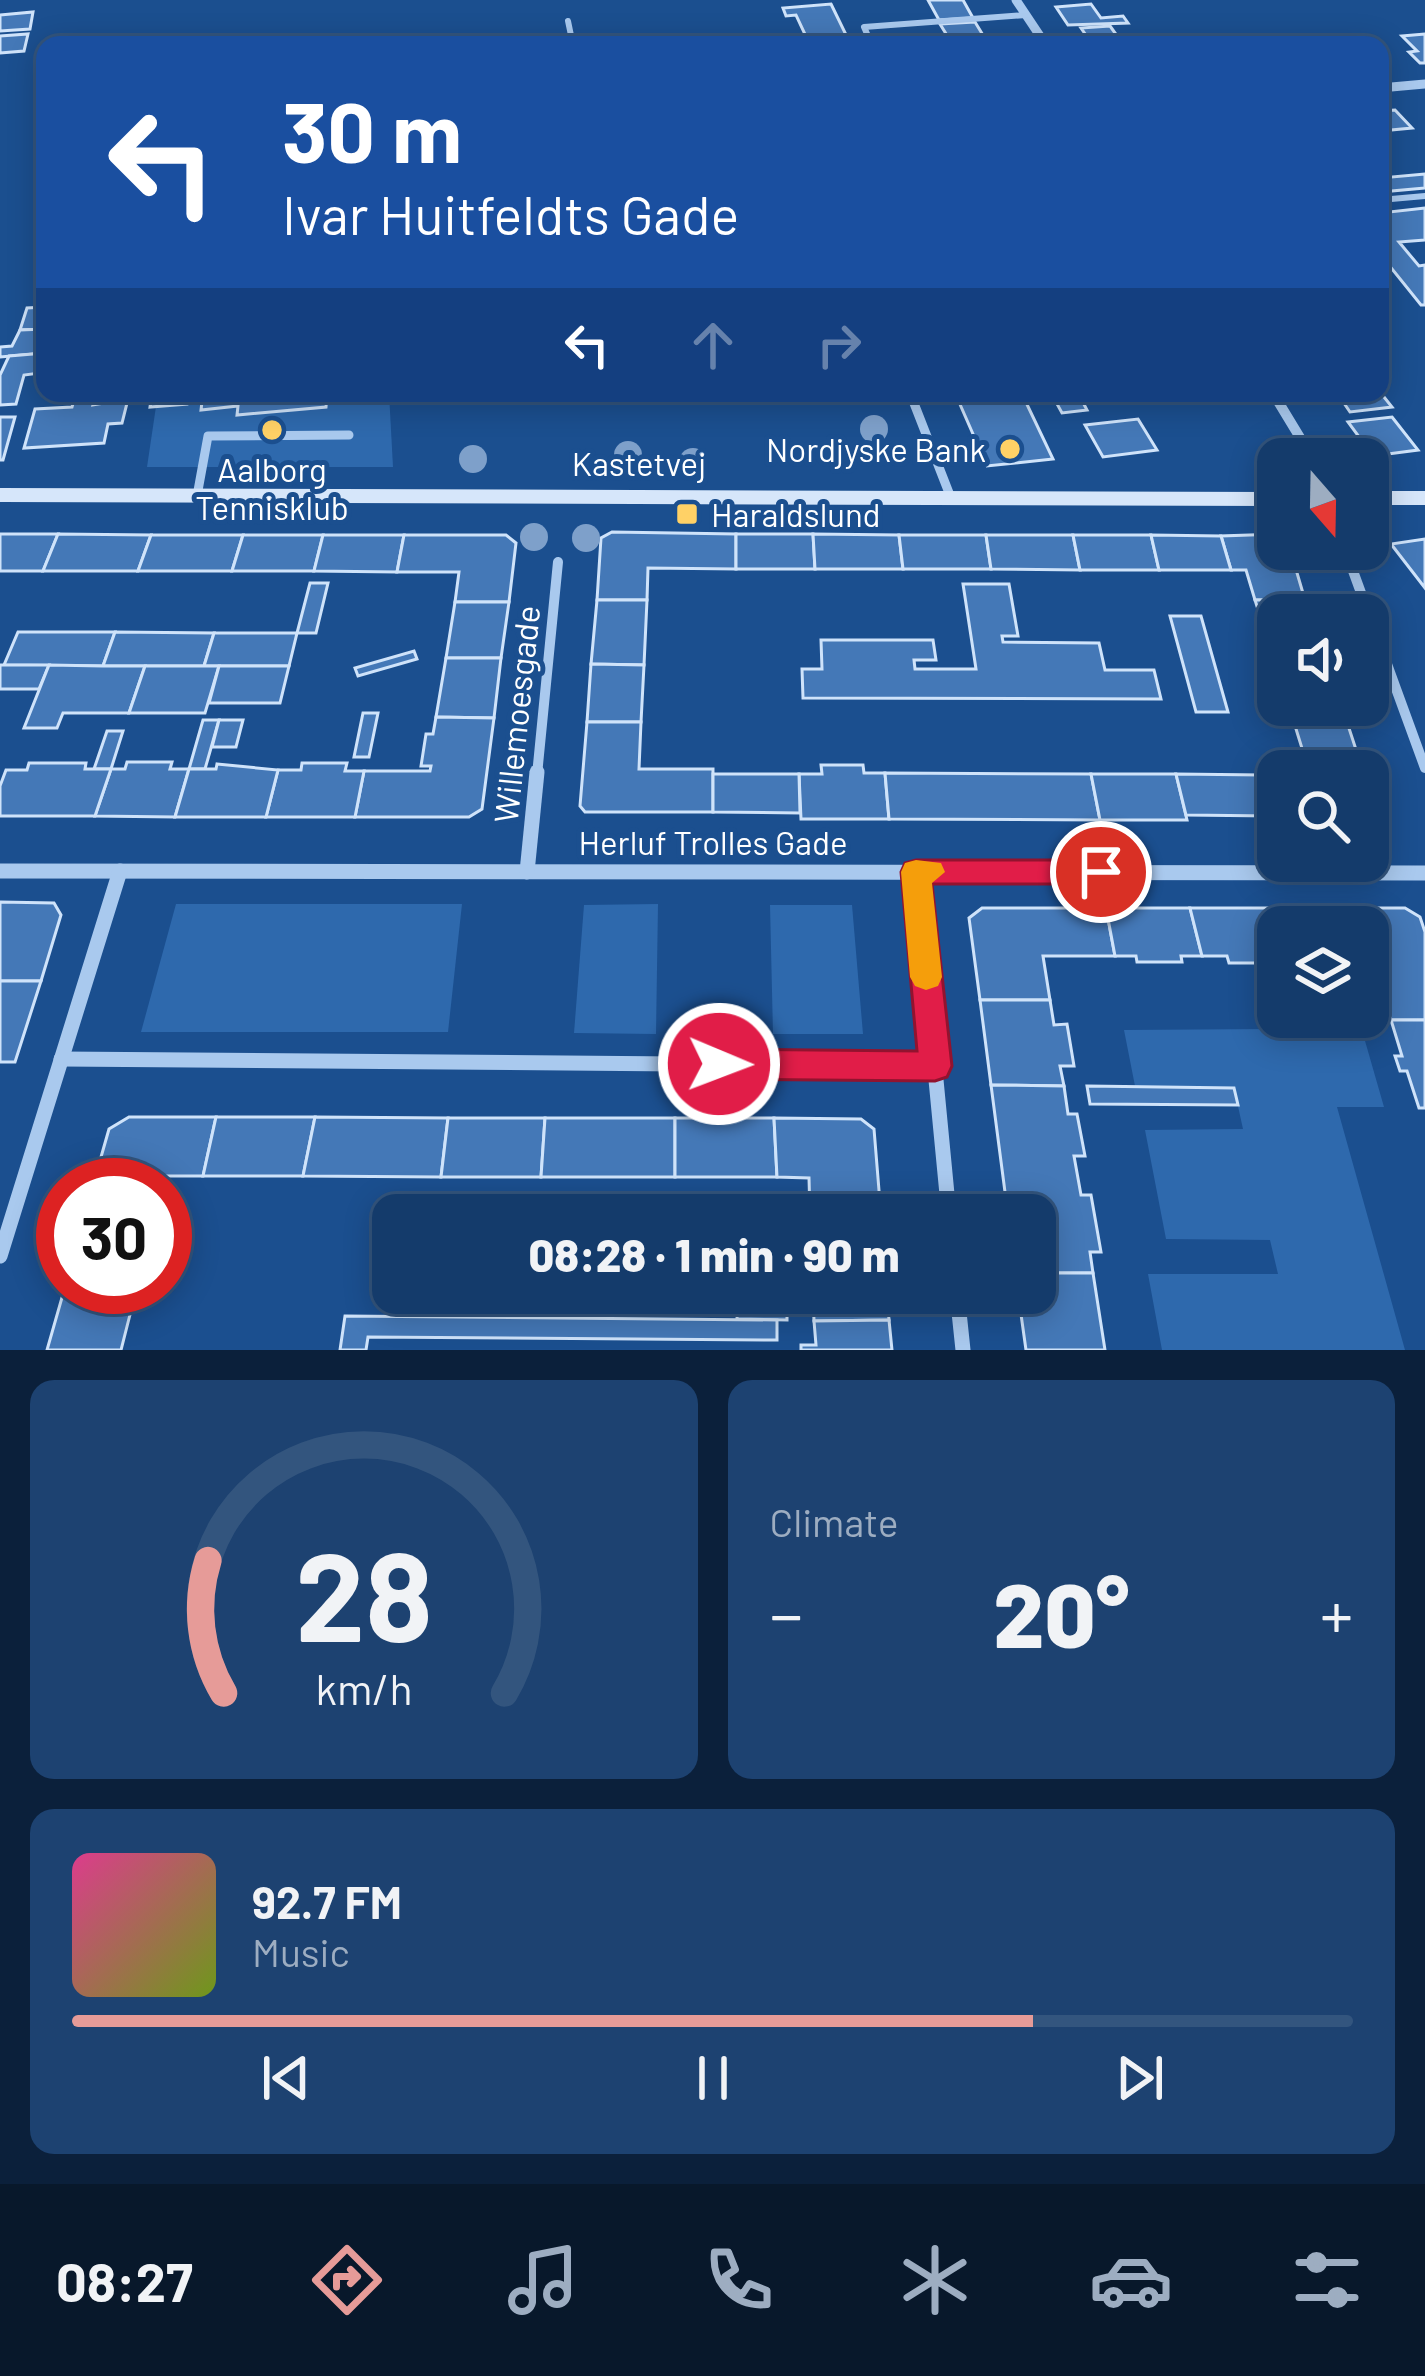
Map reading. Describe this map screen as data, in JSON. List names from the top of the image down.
{
  "streets": {
    "street": ["Kastetvej", "Willemoesgade", "Herluf Trolles Gade"]
  },
  "crossings": [
    ["Willemoesgade", "Herluf Trolles Gade"]
  ],
  "places": {
    "other": ["Aalborg Tennisklub", "Nordjyske Bank"],
    "transit": ["Haraldslund"]
  },
  "north": "bottom",
  "page": {
    "turn": ["30 m", "Ivar Huitfeldts Gade"],
    "limit": "30",
    "trip": "08:28 · 1 min · 90 m",
    "tile": "Climate",
    "heat": ["−", "20°", "+"],
    "song": ["92.7 FM", "Music"],
    "tabs": "08:27",
    "gauge": ["28", "km/h"]
  }
}
